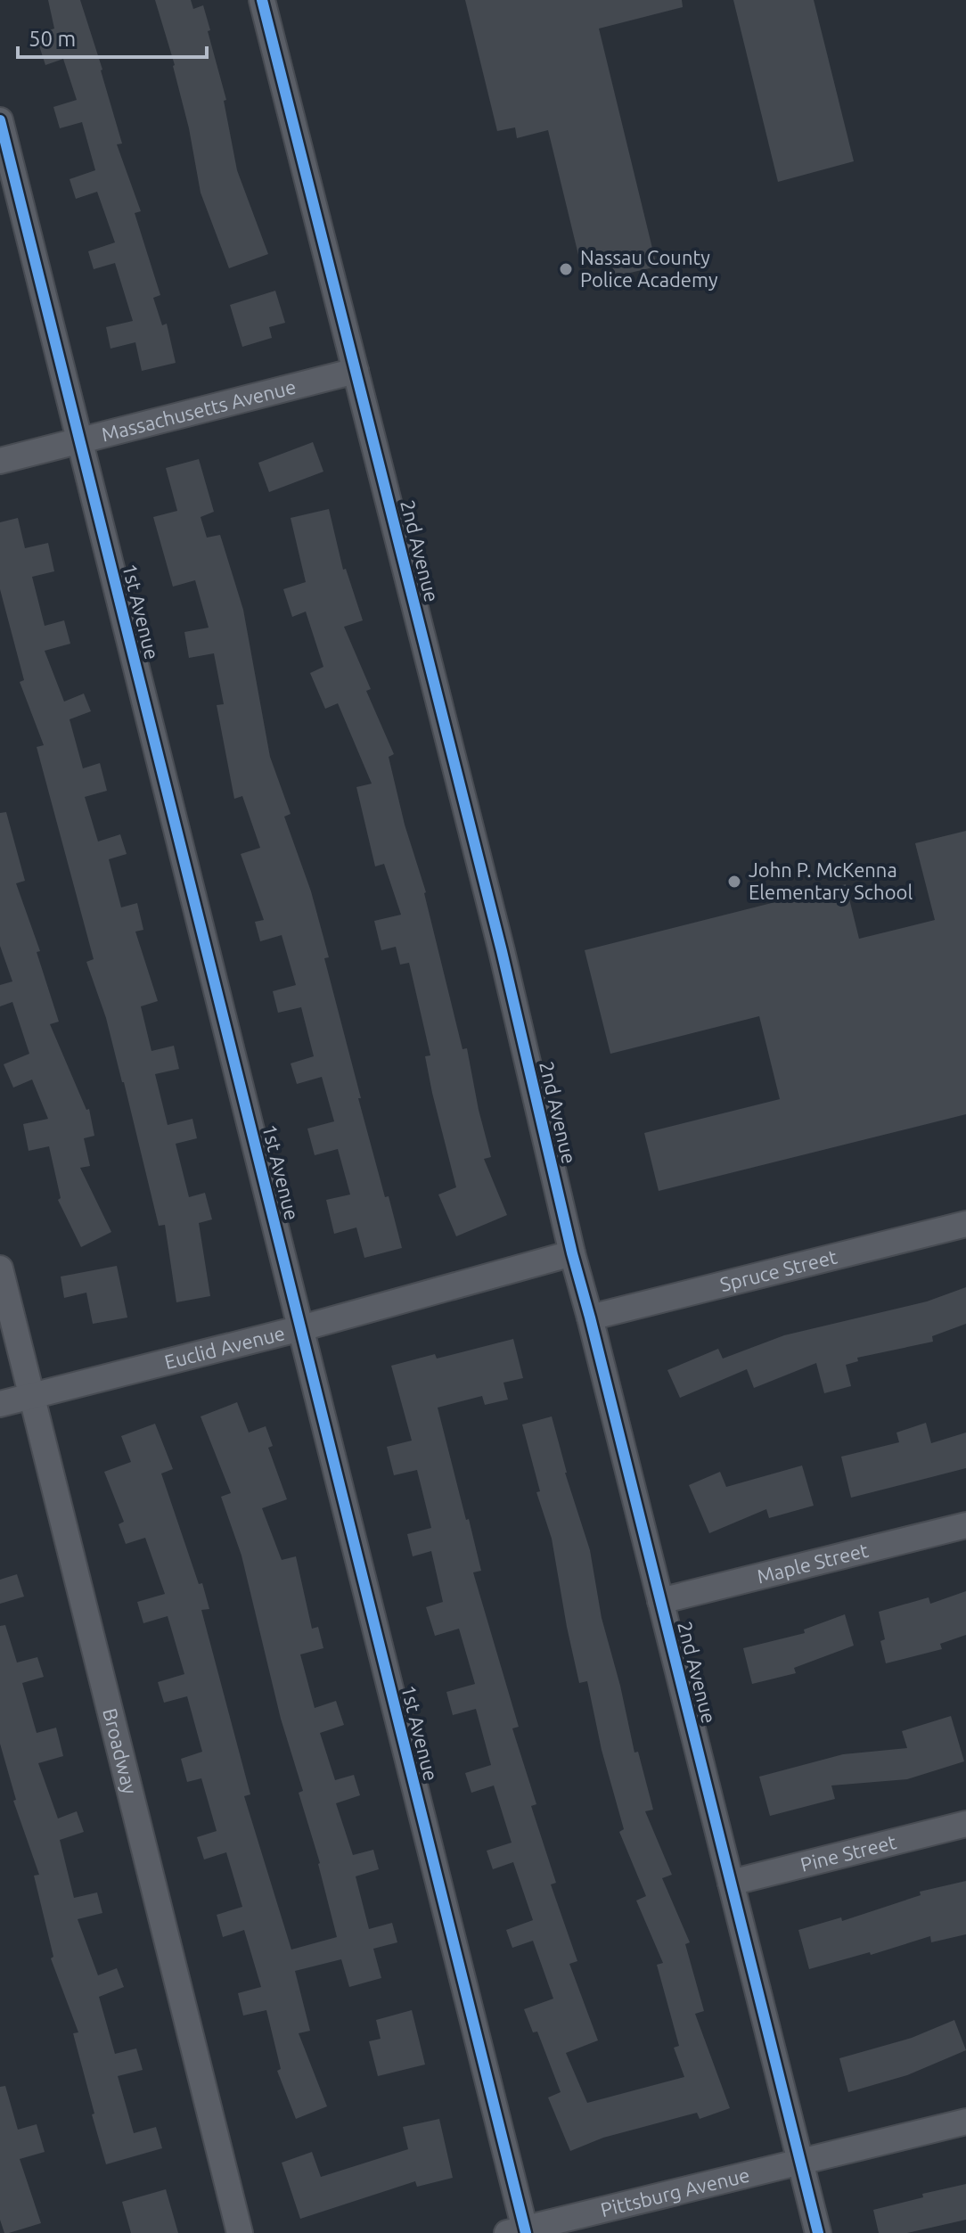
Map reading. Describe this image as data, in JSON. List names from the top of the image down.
{
  "streets": {
    "street": [
      "Massachusetts Avenue",
      "2nd Avenue",
      "1st Avenue",
      "Spruce Street",
      "Euclid Avenue",
      "Maple Street",
      "Broadway",
      "Pine Street",
      "Pittsburg Avenue"
    ]
  },
  "crossings": [
    ["Massachusetts Avenue", "2nd Avenue"],
    ["Massachusetts Avenue", "1st Avenue"],
    ["2nd Avenue", "Spruce Street"],
    ["2nd Avenue", "Euclid Avenue"],
    ["2nd Avenue", "Maple Street"],
    ["2nd Avenue", "Pine Street"],
    ["2nd Avenue", "Pittsburg Avenue"],
    ["1st Avenue", "Euclid Avenue"],
    ["1st Avenue", "Pittsburg Avenue"],
    ["Euclid Avenue", "Broadway"]
  ],
  "places": ["Nassau County Police Academy", "John P. McKenna Elementary School"],
  "scale_bar": "50 m"
}
